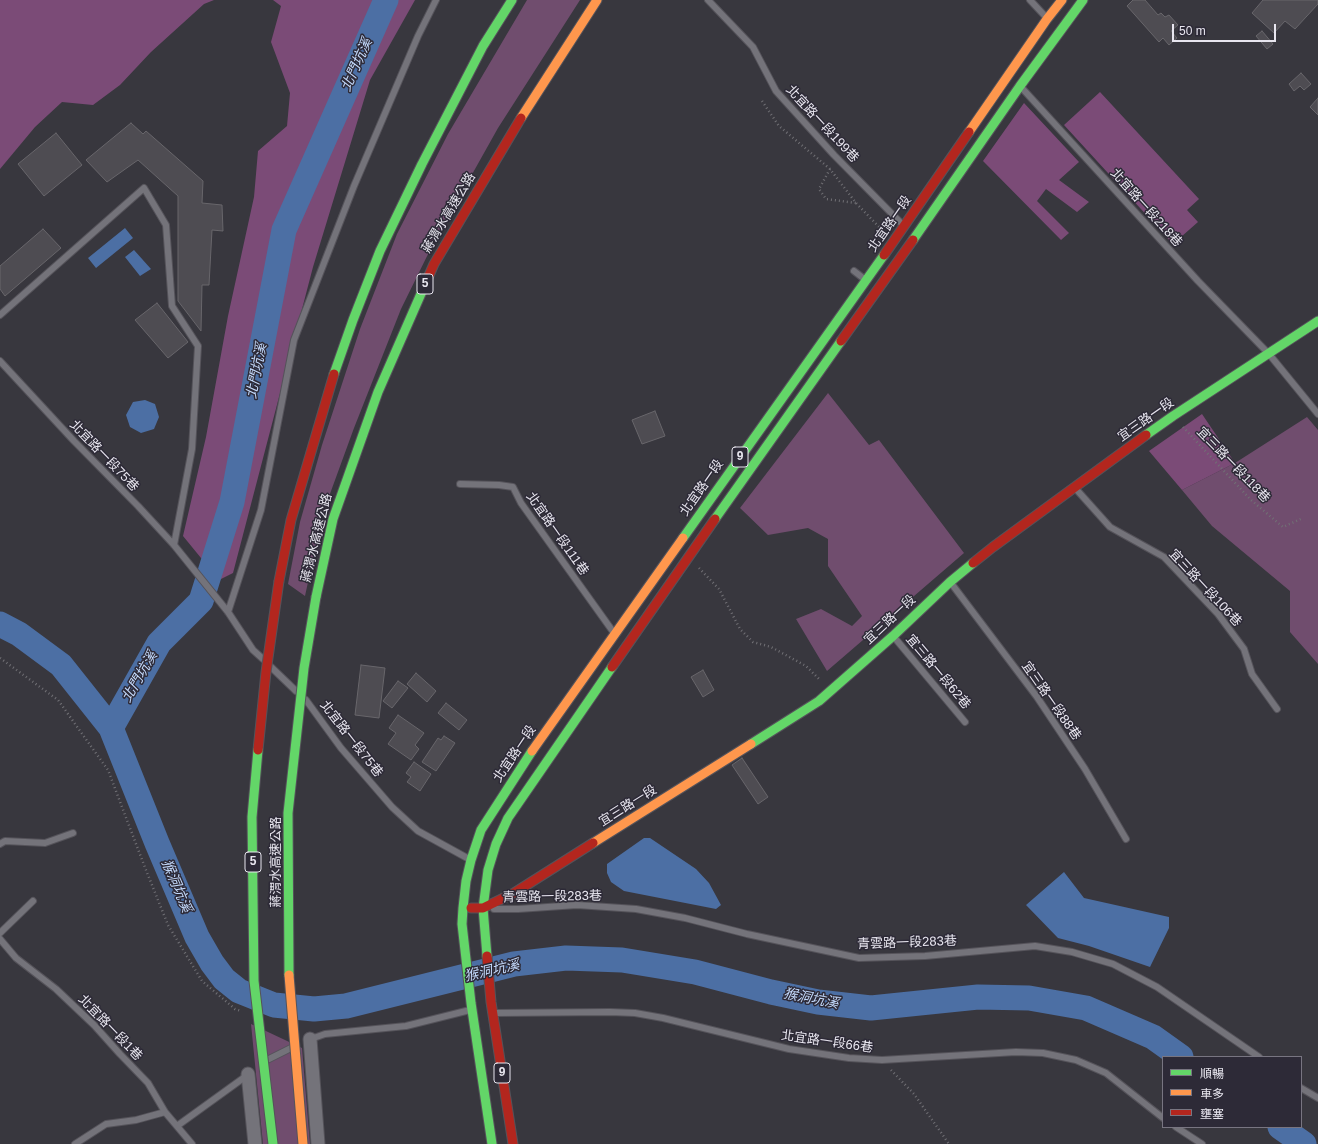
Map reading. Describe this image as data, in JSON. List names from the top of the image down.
{
  "streets": {
    "main road": [
      "蔣渭水高速公路",
      "北宜路一段",
      "5",
      "宜三路一段",
      "9"
    ],
    "lane": [
      "北宜路一段199巷",
      "北宜路一段218巷",
      "北宜路一段75巷",
      "北宜路一段111巷",
      "宜三路一段106巷",
      "宜三路一段62巷",
      "宜三路一段88巷",
      "青雲路一段283巷",
      "北宜路一段1巷",
      "北宜路一段66巷"
    ],
    "path": ["宜三路一段118巷"]
  },
  "crossings": [
    ["北宜路一段199巷", "北宜路一段"],
    ["北宜路一段218巷", "北宜路一段"],
    ["北宜路一段218巷", "宜三路一段"],
    ["北宜路一段", "宜三路一段"],
    ["北宜路一段", "北宜路一段75巷"],
    ["北宜路一段", "9"],
    ["北宜路一段", "北宜路一段111巷"],
    ["北宜路一段", "青雲路一段283巷"],
    ["北宜路一段", "北宜路一段66巷"],
    ["宜三路一段", "宜三路一段118巷"],
    ["宜三路一段", "宜三路一段106巷"],
    ["宜三路一段", "宜三路一段62巷"],
    ["宜三路一段", "宜三路一段88巷"],
    ["宜三路一段", "青雲路一段283巷"],
    ["9", "北宜路一段66巷"]
  ],
  "water": ["北門坑溪", "猴洞坑溪"],
  "legend": ["順暢", "車多", "壅塞"],
  "scale_bar": "50 m"
}
